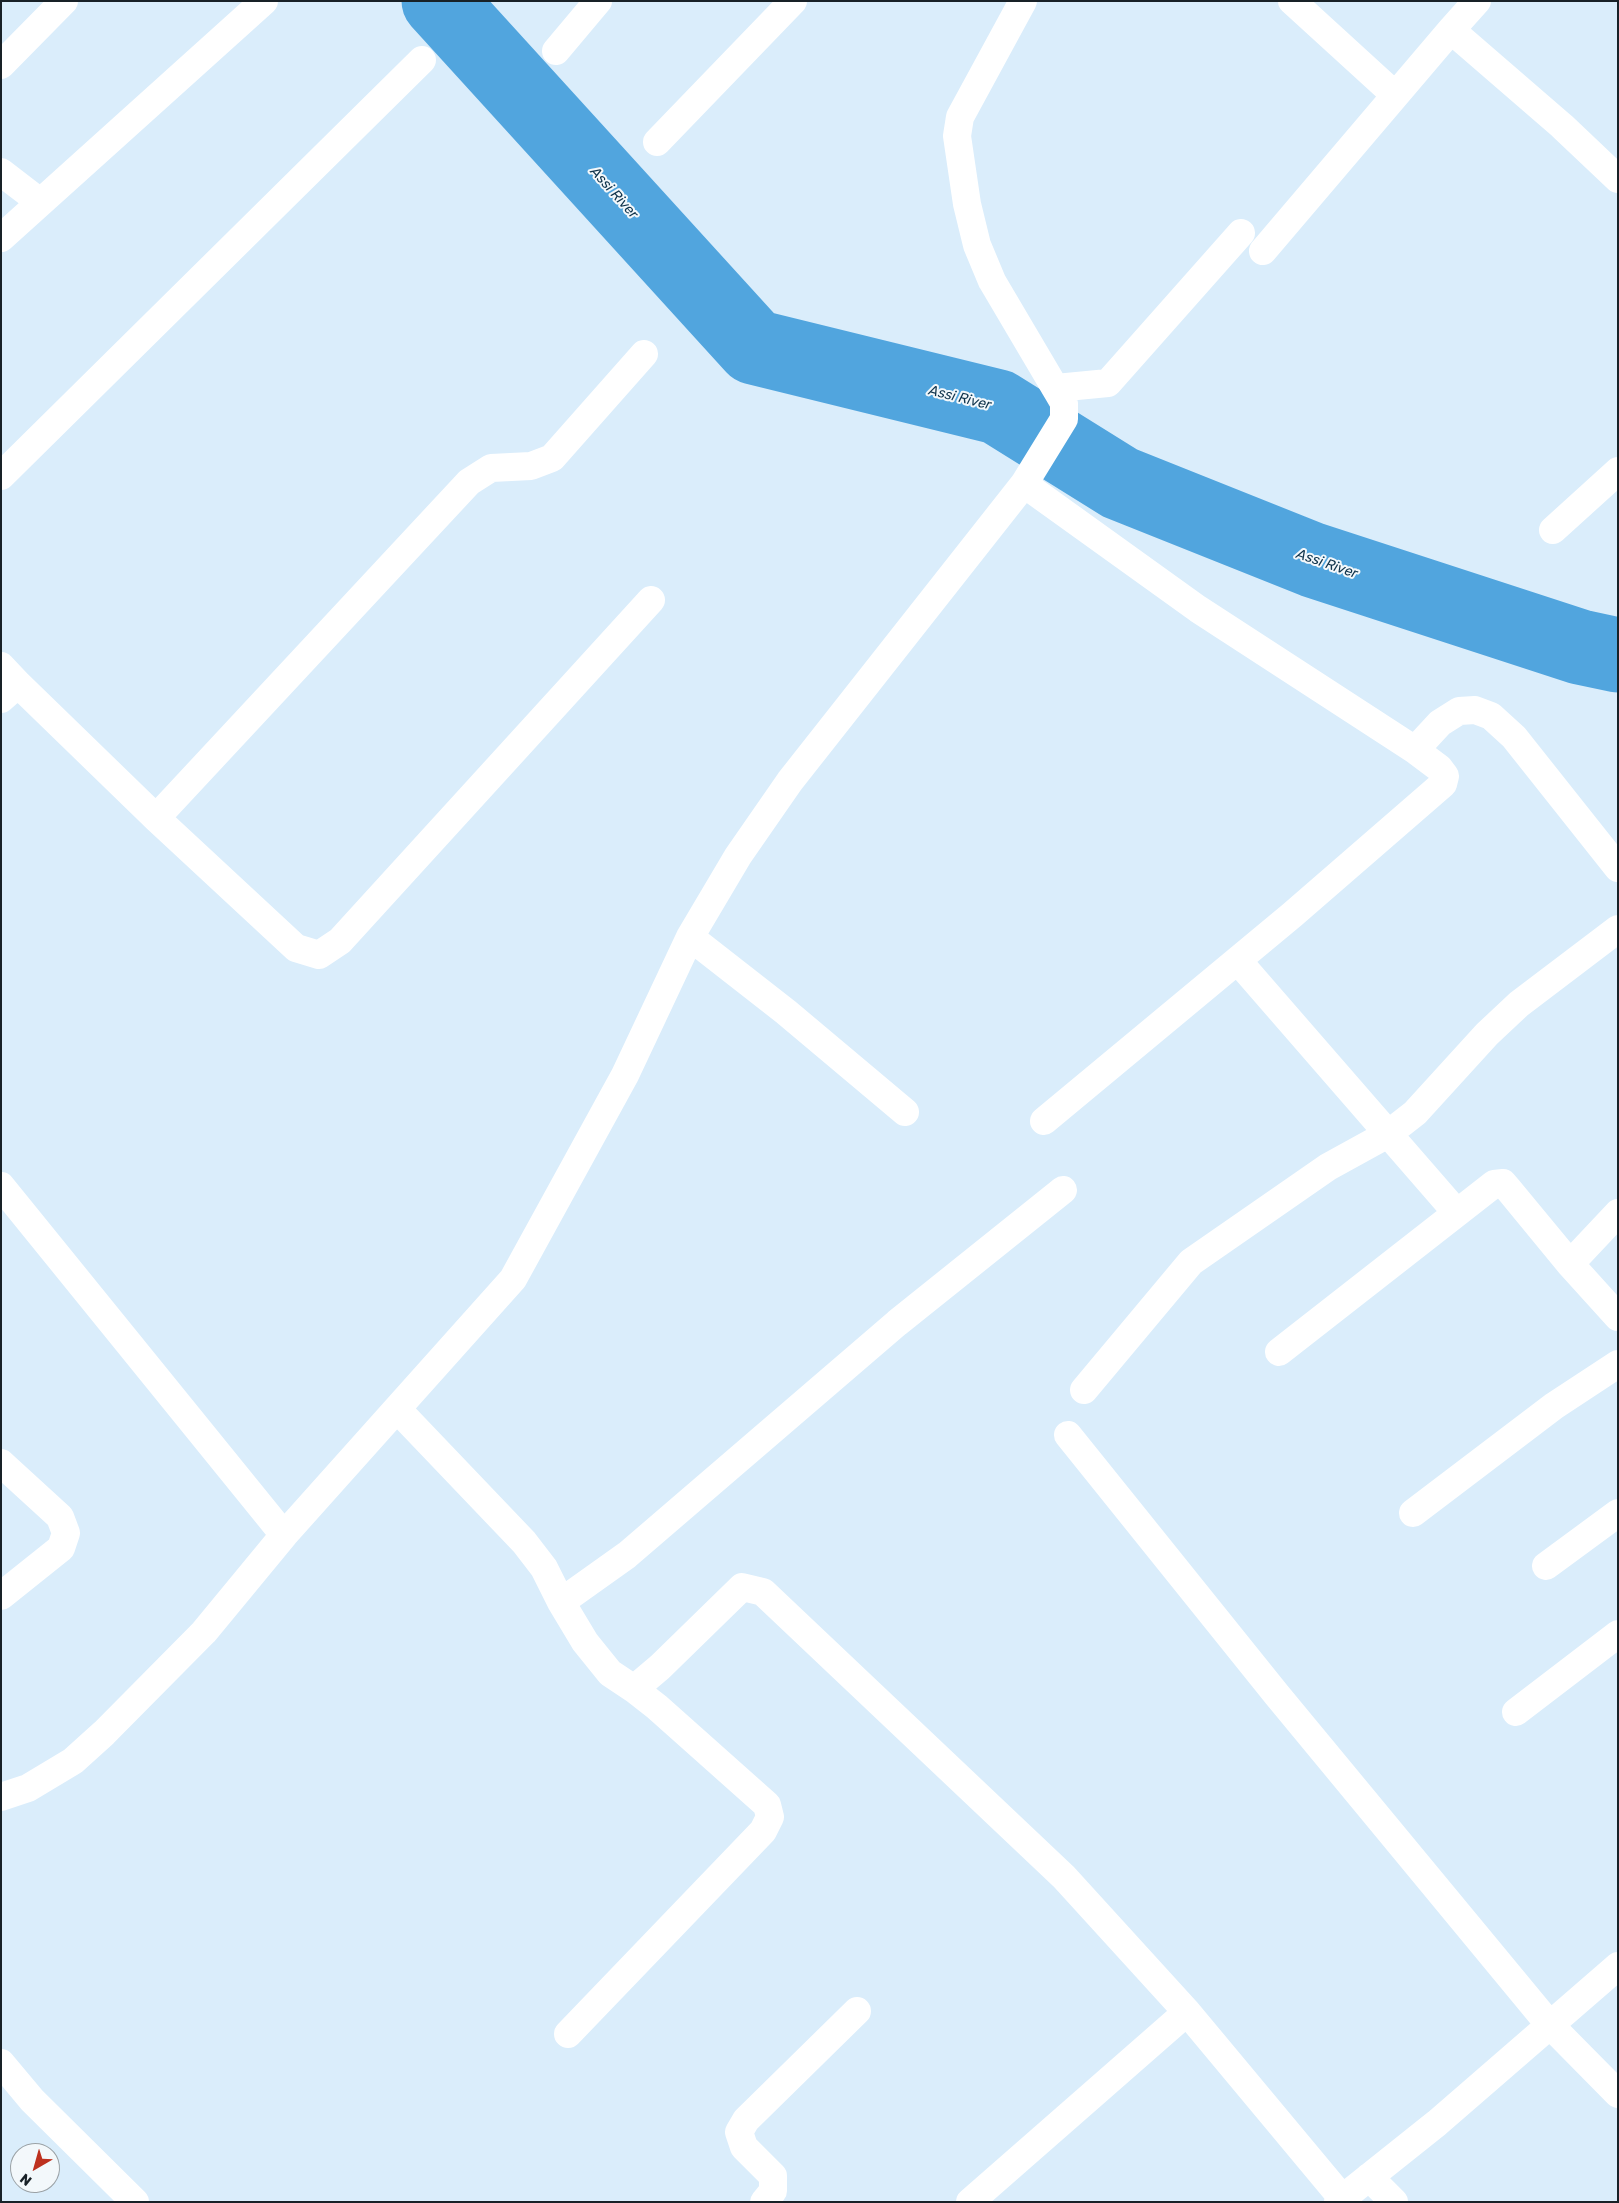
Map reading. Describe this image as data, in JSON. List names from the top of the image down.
{
  "water": ["Assi River"],
  "north": "bottom left"
}
